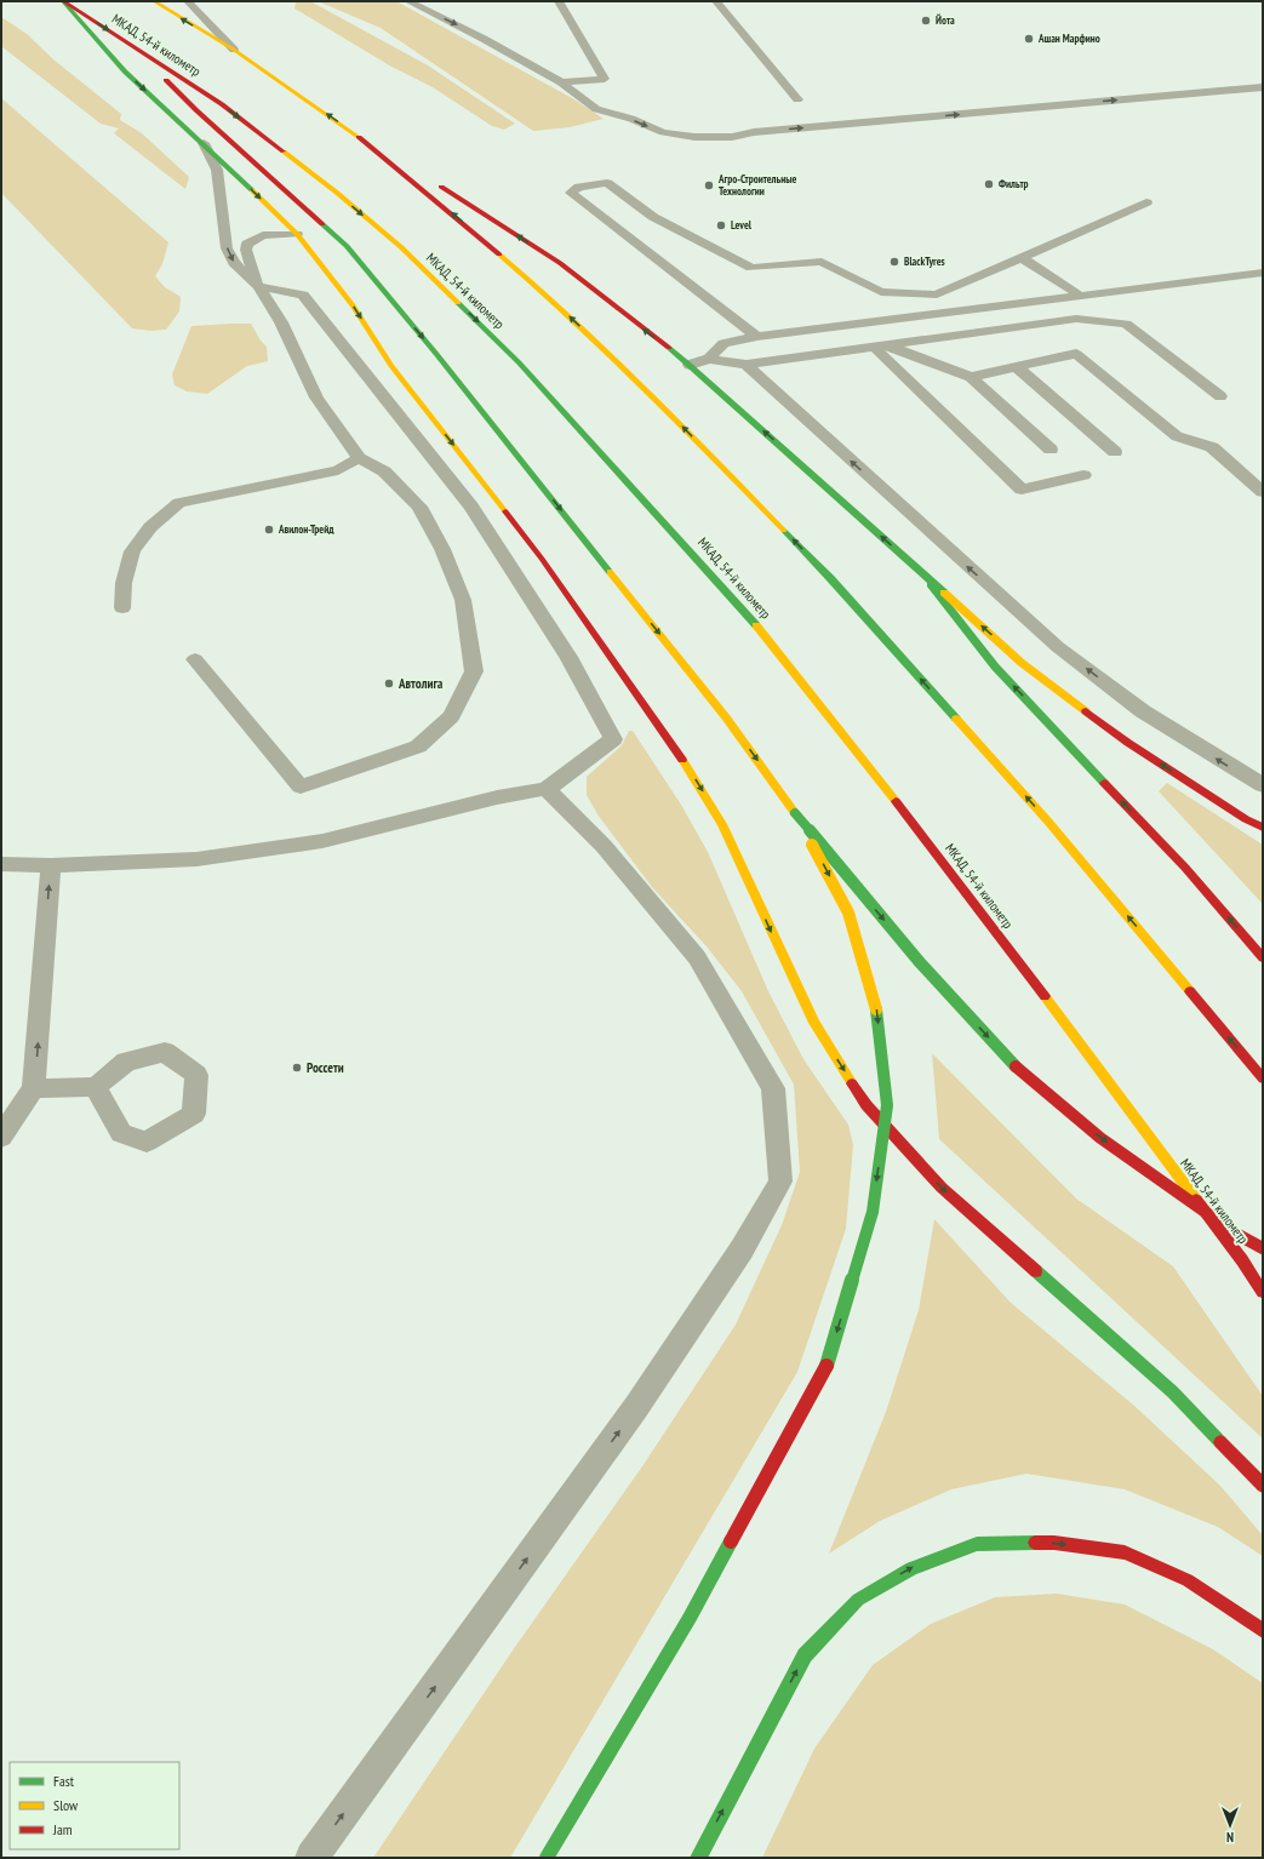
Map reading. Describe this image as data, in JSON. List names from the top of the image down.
{
  "streets": {
    "main road": ["МКАД, 54-й километр"]
  },
  "places": [
    "Йота",
    "Ашан Марфино",
    "Фильтр",
    "Агро-Строительные Технологии",
    "Level",
    "BlackTyres",
    "Авилон-Трейд",
    "Автолига",
    "Россети"
  ],
  "legend": ["Fast", "Slow", "Jam"],
  "north": "bottom"
}
